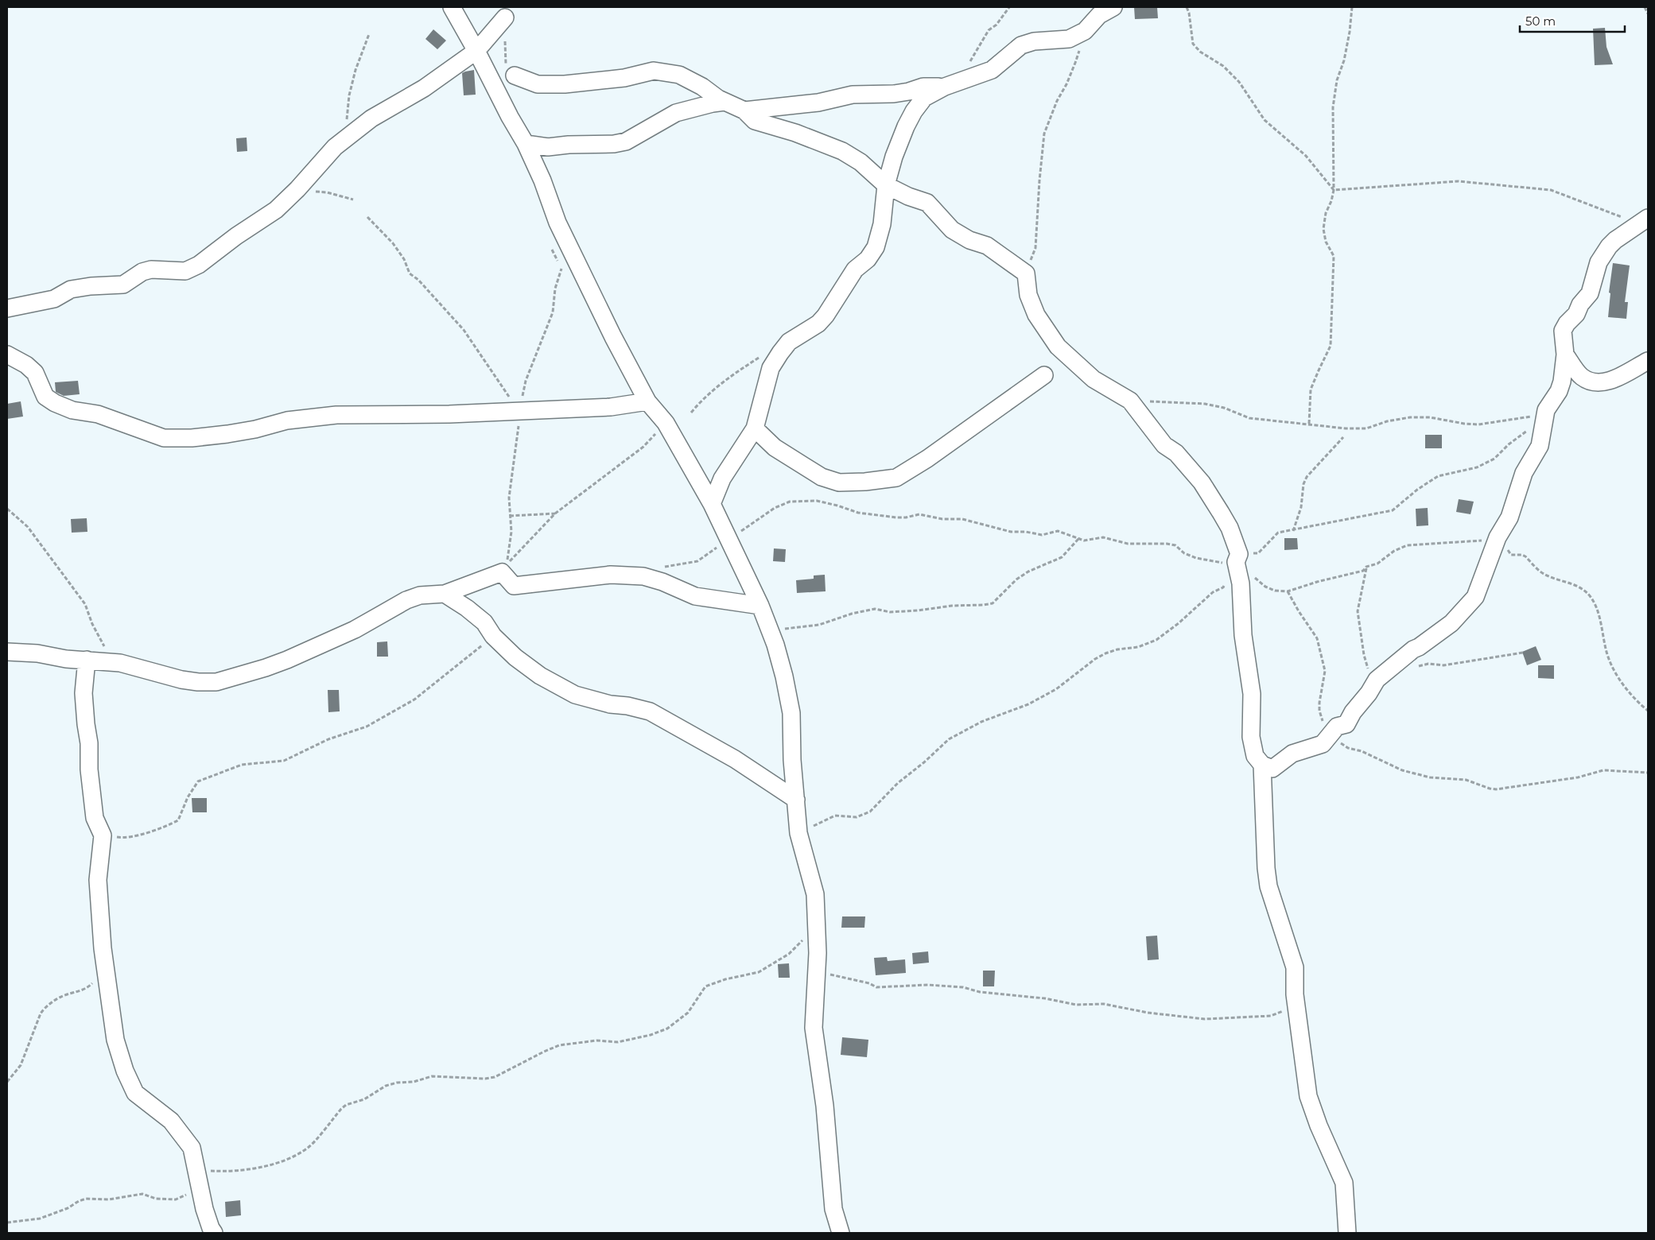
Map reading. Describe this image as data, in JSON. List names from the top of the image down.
{
  "scale_bar": "50 m"
}
